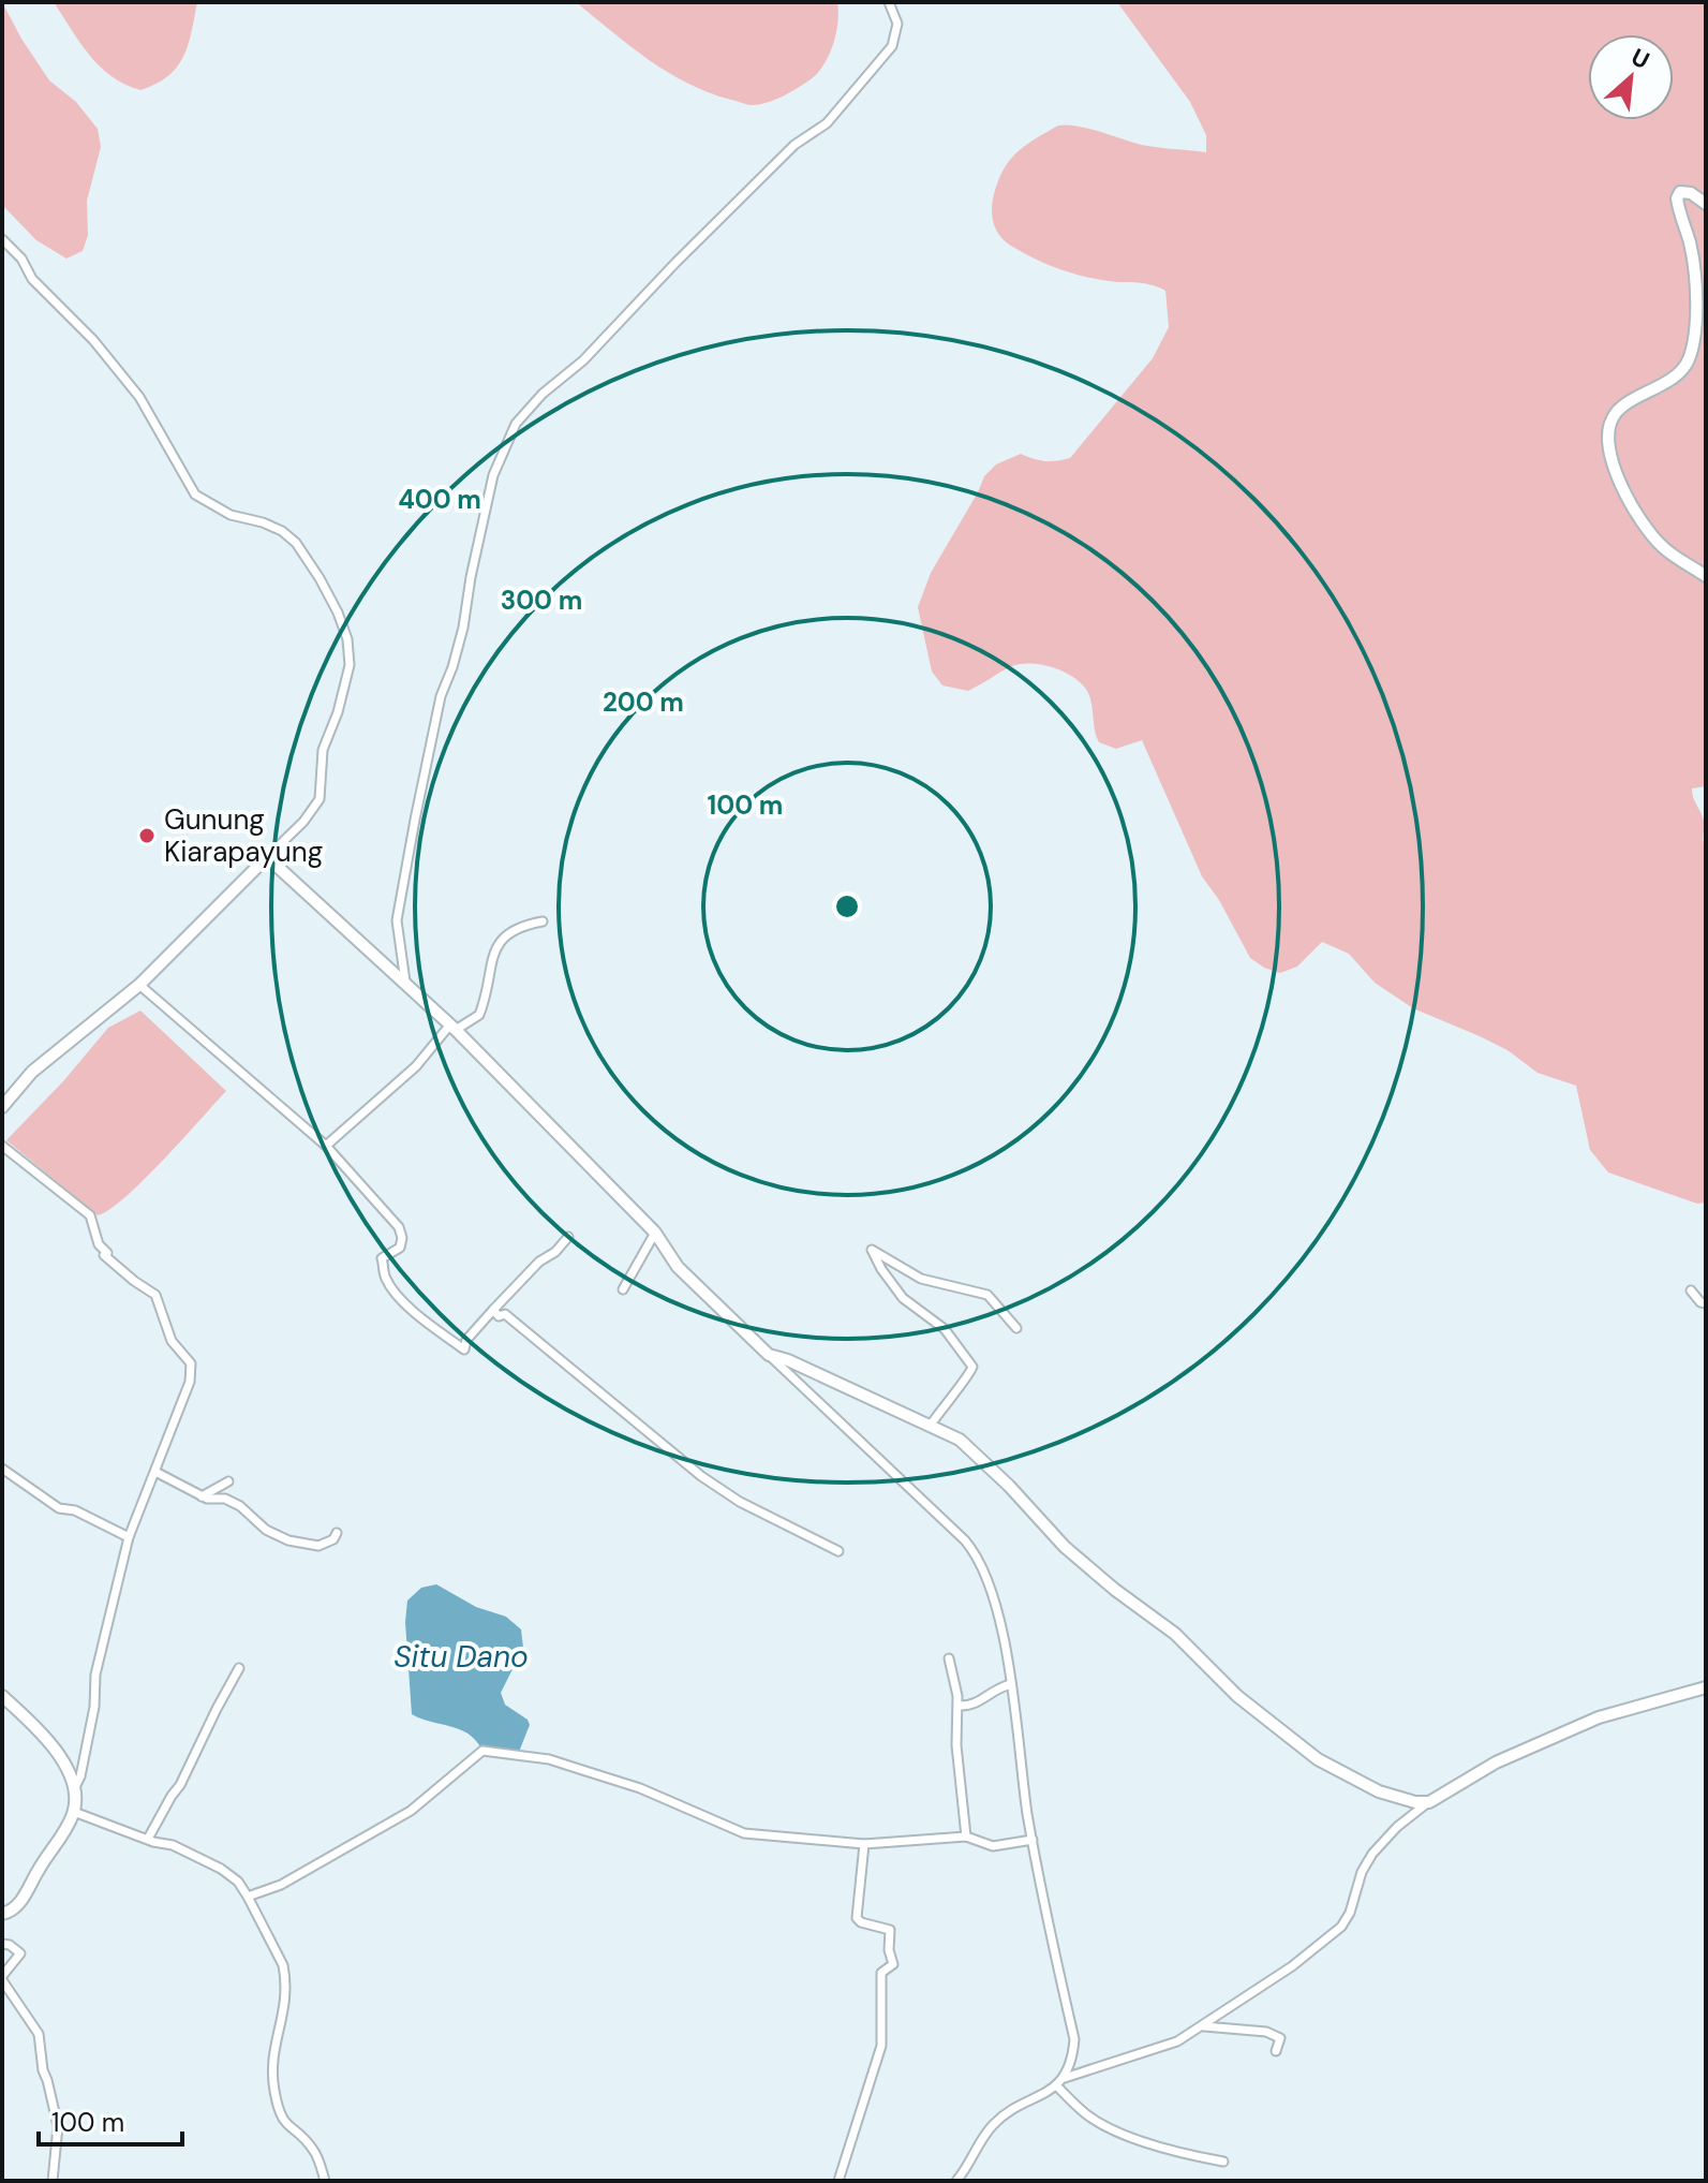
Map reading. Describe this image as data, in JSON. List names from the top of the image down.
{
  "water": ["Situ Dano"],
  "places": ["Gunung Kiarapayung"],
  "scale_bar": "100 m",
  "north": "top right",
  "rings": [
    "400 m",
    "300 m",
    "200 m",
    "100 m"
  ]
}
